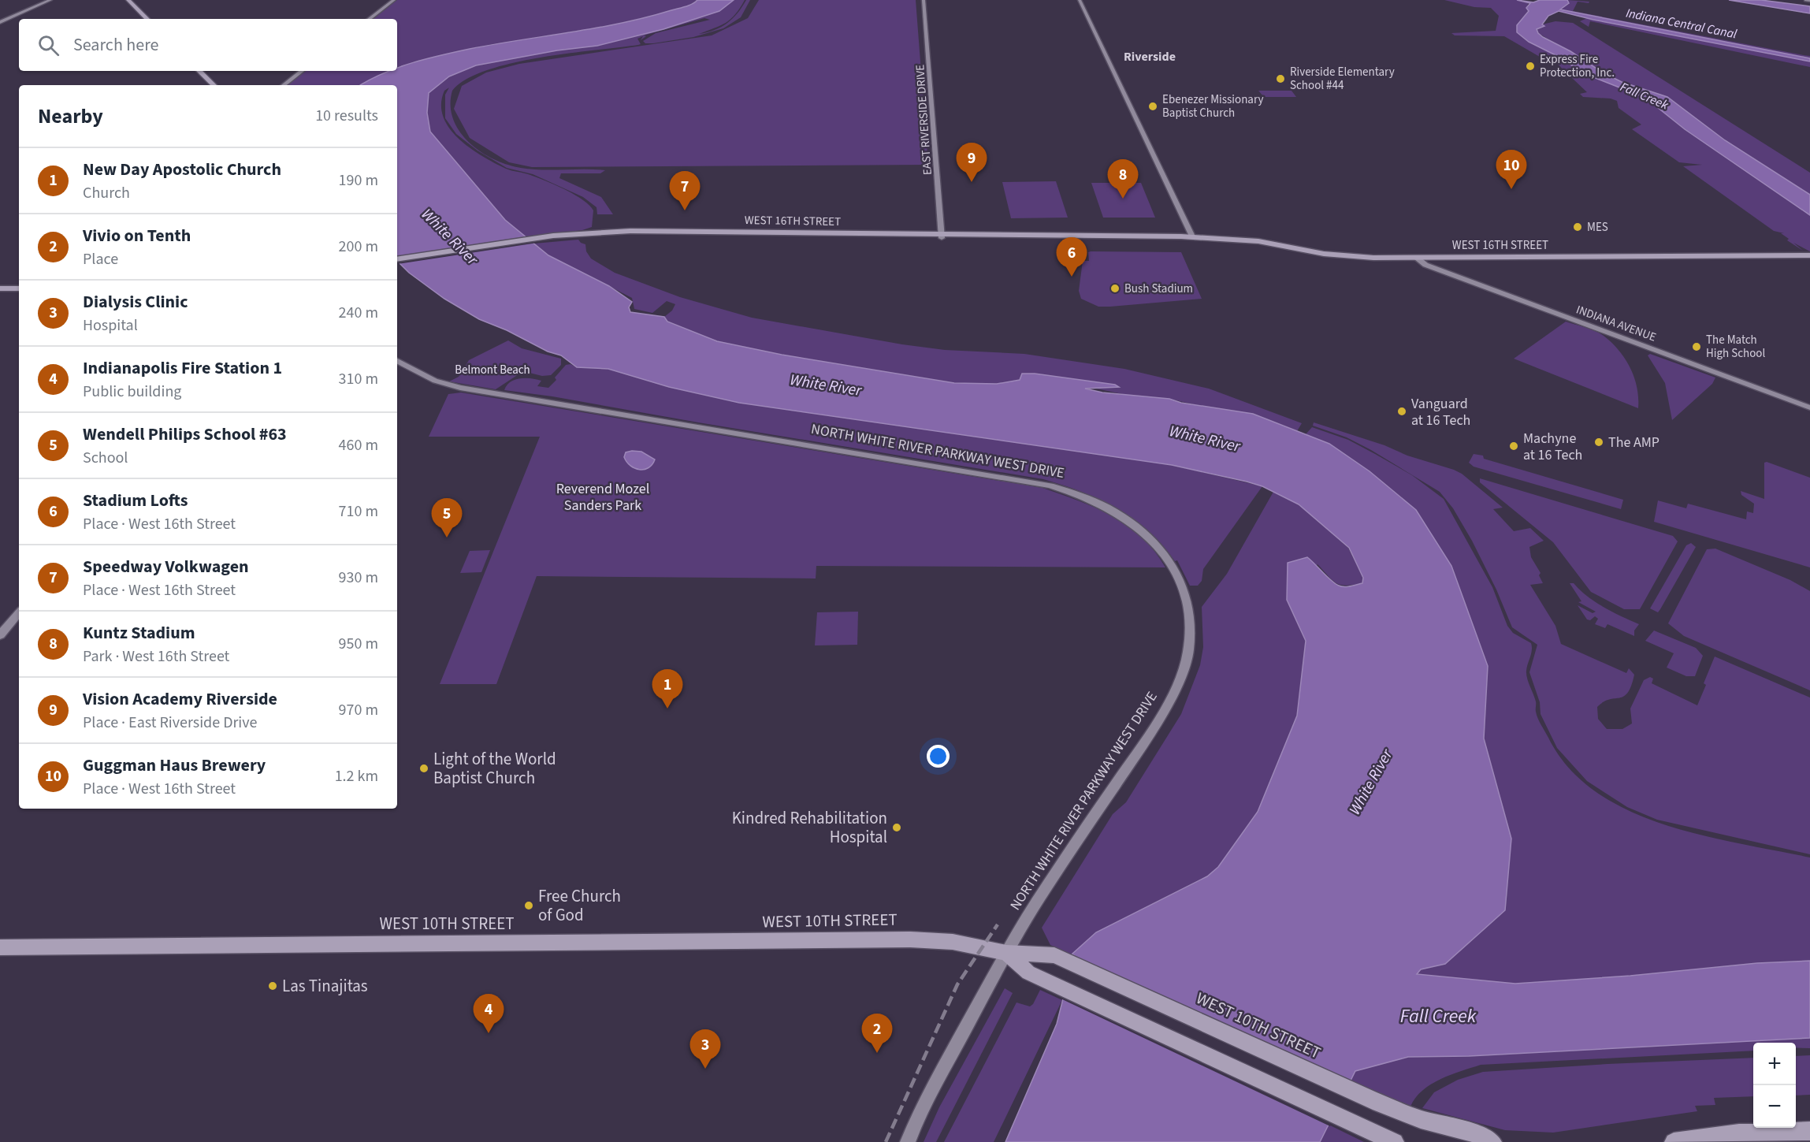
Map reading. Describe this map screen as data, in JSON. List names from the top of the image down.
{
  "streets": {
    "main road": [
      "EAST RIVERSIDE DRIVE",
      "WEST 16TH STREET",
      "INDIANA AVENUE",
      "NORTH WHITE RIVER PARKWAY WEST DRIVE",
      "WEST 10TH STREET"
    ]
  },
  "crossings": [
    ["EAST RIVERSIDE DRIVE", "WEST 16TH STREET"],
    ["WEST 16TH STREET", "INDIANA AVENUE"],
    ["NORTH WHITE RIVER PARKWAY WEST DRIVE", "WEST 10TH STREET"]
  ],
  "districts": ["Riverside"],
  "water": ["Indiana Central Canal", "Fall Creek", "White River"],
  "parks": ["Belmont Beach", "Reverend Mozel Sanders Park"],
  "places": [
    "Express Fire Protection, Inc.",
    "Riverside Elementary School #44",
    "Ebenezer Missionary Baptist Church",
    "MES",
    "Bush Stadium",
    "The Match High School",
    "Vanguard at 16 Tech",
    "The AMP",
    "Machyne at 16 Tech",
    "Light of the World Baptist Church",
    "Kindred Rehabilitation Hospital",
    "Free Church of God",
    "Las Tinajitas"
  ],
  "page": {
    "search": "Search here",
    "heading": ["Nearby", "10 results"],
    "pins": [
      "9",
      "10",
      "8",
      "7",
      "6",
      "5",
      "1",
      "4",
      "2",
      "3"
    ],
    "list": [
      {
        "mark": "1",
        "name": "New Day Apostolic Church",
        "note": "Church",
        "value": "190 m"
      },
      {
        "mark": "2",
        "name": "Vivio on Tenth",
        "note": "Place",
        "value": "200 m"
      },
      {
        "mark": "3",
        "name": "Dialysis Clinic",
        "note": "Hospital",
        "value": "240 m"
      },
      {
        "mark": "4",
        "name": "Indianapolis Fire Station 1",
        "note": "Public building",
        "value": "310 m"
      },
      {
        "mark": "5",
        "name": "Wendell Philips School #63",
        "note": "School",
        "value": "460 m"
      },
      {
        "mark": "6",
        "name": "Stadium Lofts",
        "note": "Place · West 16th Street",
        "value": "710 m"
      },
      {
        "mark": "7",
        "name": "Speedway Volkwagen",
        "note": "Place · West 16th Street",
        "value": "930 m"
      },
      {
        "mark": "8",
        "name": "Kuntz Stadium",
        "note": "Park · West 16th Street",
        "value": "950 m"
      },
      {
        "mark": "9",
        "name": "Vision Academy Riverside",
        "note": "Place · East Riverside Drive",
        "value": "970 m"
      },
      {
        "mark": "10",
        "name": "Guggman Haus Brewery",
        "note": "Place · West 16th Street",
        "value": "1.2 km"
      }
    ],
    "map_buttons": ["+", "−"]
  }
}
